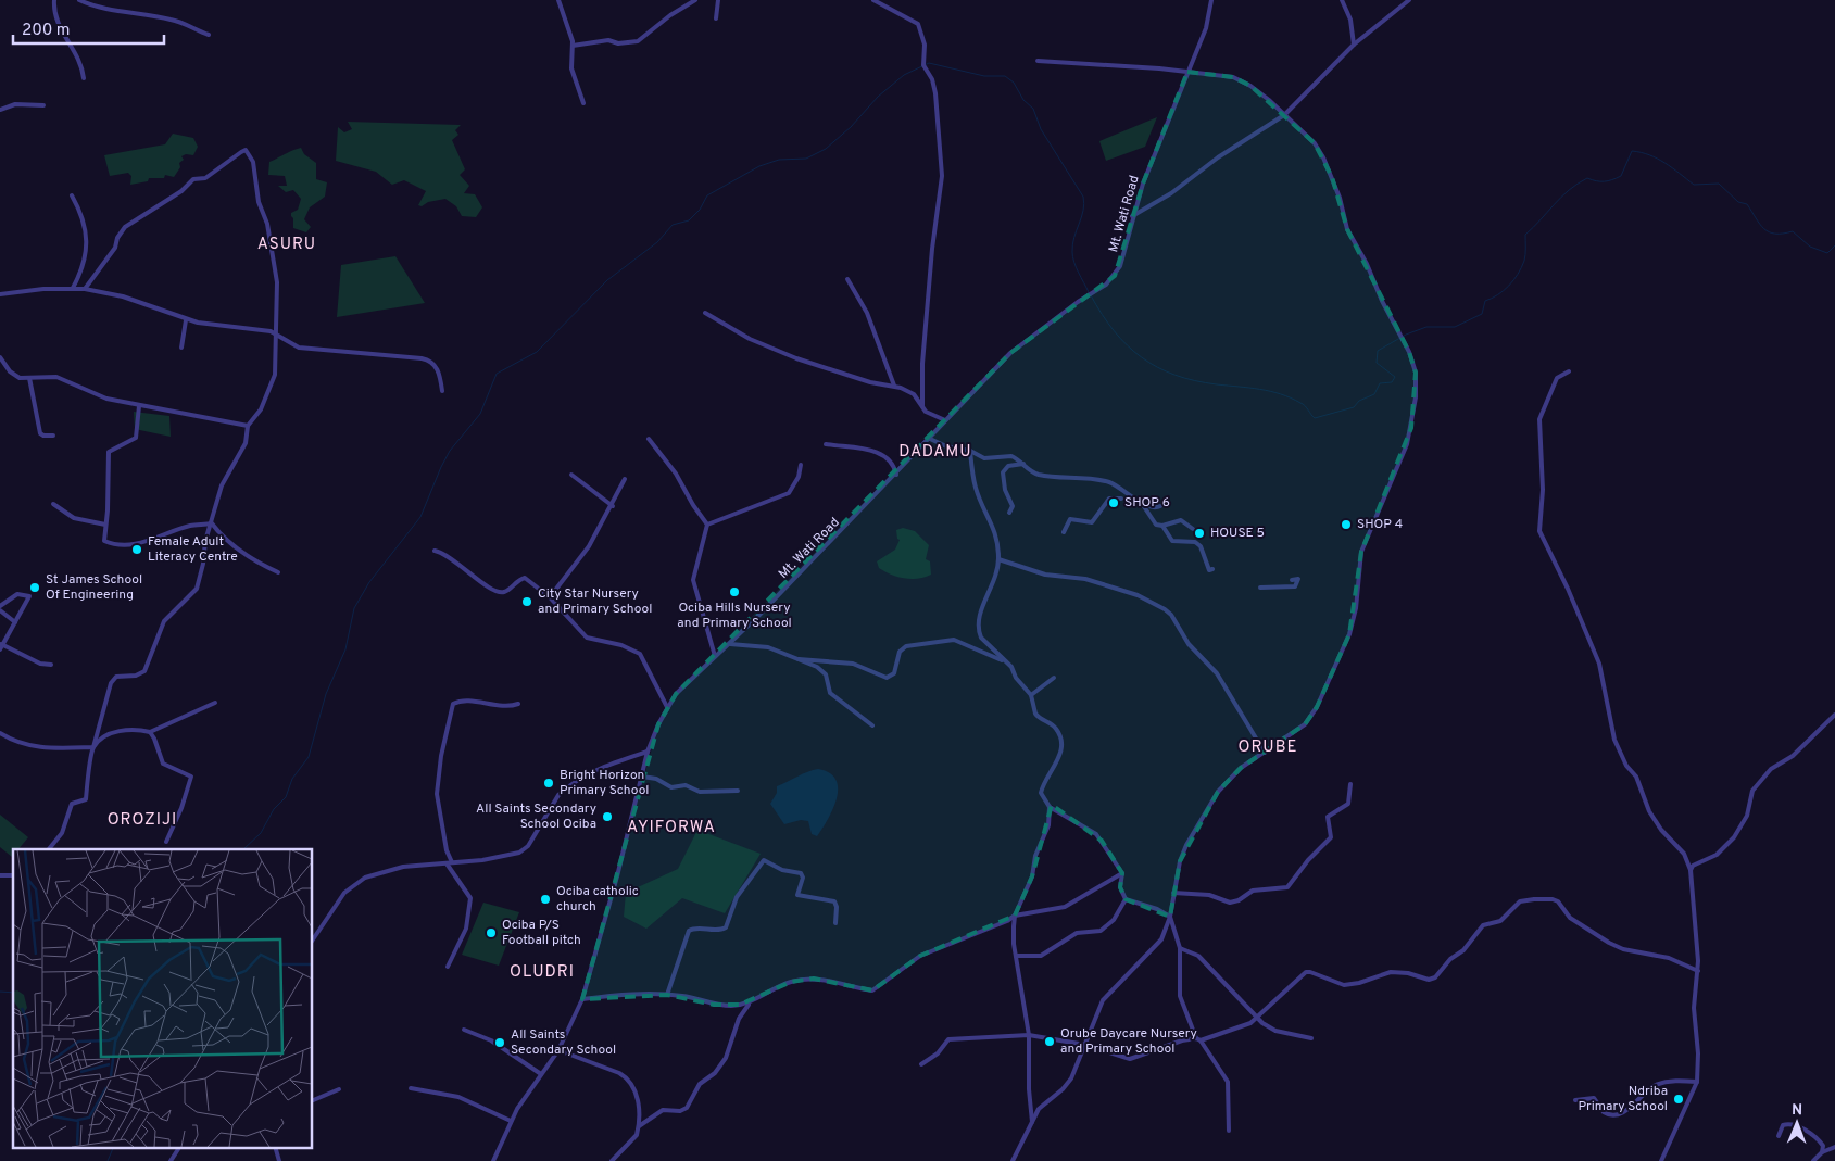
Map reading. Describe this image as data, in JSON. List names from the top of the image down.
{
  "streets": {
    "street": ["Mt. Wati Road"]
  },
  "districts": [
    "ASURU",
    "DADAMU",
    "ORUBE",
    "OROZIJI",
    "AYIFORWA",
    "OLUDRI"
  ],
  "places": [
    "SHOP 6",
    "SHOP 4",
    "HOUSE 5",
    "Female Adult Literacy Centre",
    "St James School Of Engineering",
    "Ociba Hills Nursery and Primary School",
    "City Star Nursery and Primary School",
    "Bright Horizon Primary School",
    "All Saints Secondary School Ociba",
    "Ociba catholic church",
    "Ociba P/S Football pitch",
    "Orube Daycare Nursery and Primary School",
    "All Saints Secondary School",
    "Ndriba Primary School"
  ],
  "scale_bar": "200 m",
  "north": "top"
}
